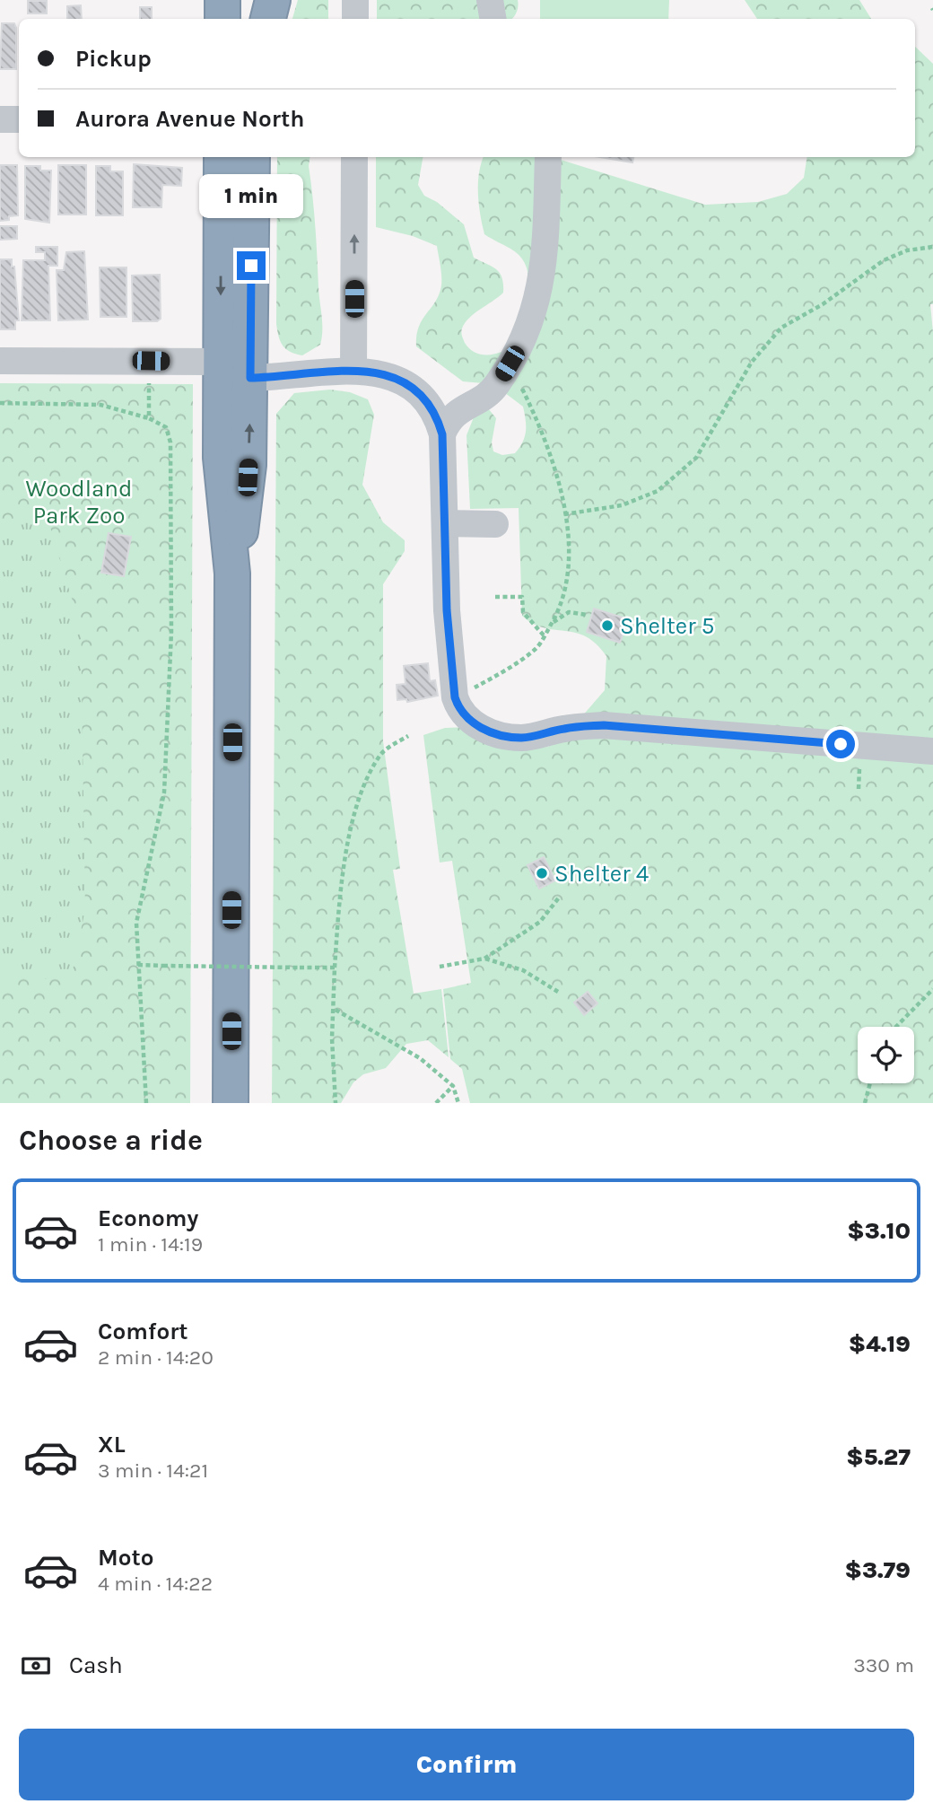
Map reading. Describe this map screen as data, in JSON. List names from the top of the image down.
{
  "parks": ["Woodland Park Zoo"],
  "places": ["Shelter 5", "Shelter 4"],
  "page": {
    "banner": ["Pickup", "Aurora Avenue North"],
    "bubble": "1 min",
    "heading": "Choose a ride",
    "list": [
      {
        "name": "Economy",
        "note": "1 min · 14:19",
        "value": "$3.10"
      },
      {
        "name": "Comfort",
        "note": "2 min · 14:20",
        "value": "$4.19"
      },
      {
        "name": "XL",
        "note": "3 min · 14:21",
        "value": "$5.27"
      },
      {
        "name": "Moto",
        "note": "4 min · 14:22",
        "value": "$3.79"
      }
    ],
    "pay": ["Cash", "330 m"],
    "buttons": "Confirm"
  }
}
